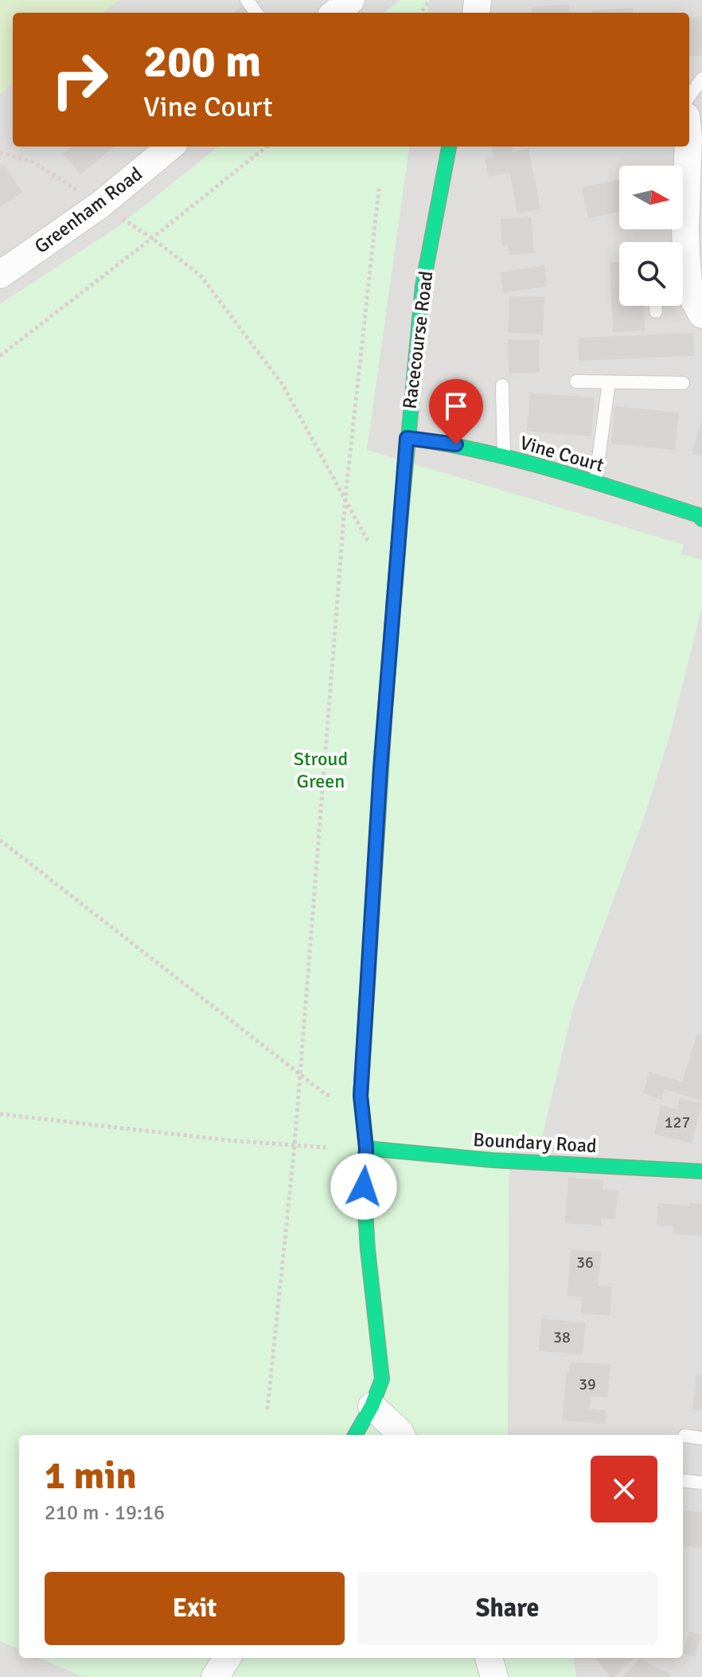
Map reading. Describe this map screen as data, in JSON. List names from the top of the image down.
{
  "streets": {
    "street": [
      "Greenham Road",
      "Racecourse Road",
      "Vine Court",
      "Boundary Road"
    ]
  },
  "crossings": [
    ["Racecourse Road", "Vine Court"],
    ["Racecourse Road", "Boundary Road"]
  ],
  "parks": ["Stroud Green"],
  "house_numbers": [
    "127",
    "36",
    "38",
    "39"
  ],
  "north": "right",
  "page": {
    "turn": ["200 m", "Vine Court"],
    "heading": ["1 min", "210 m · 19:16"],
    "buttons": ["Exit", "Share"]
  }
}
